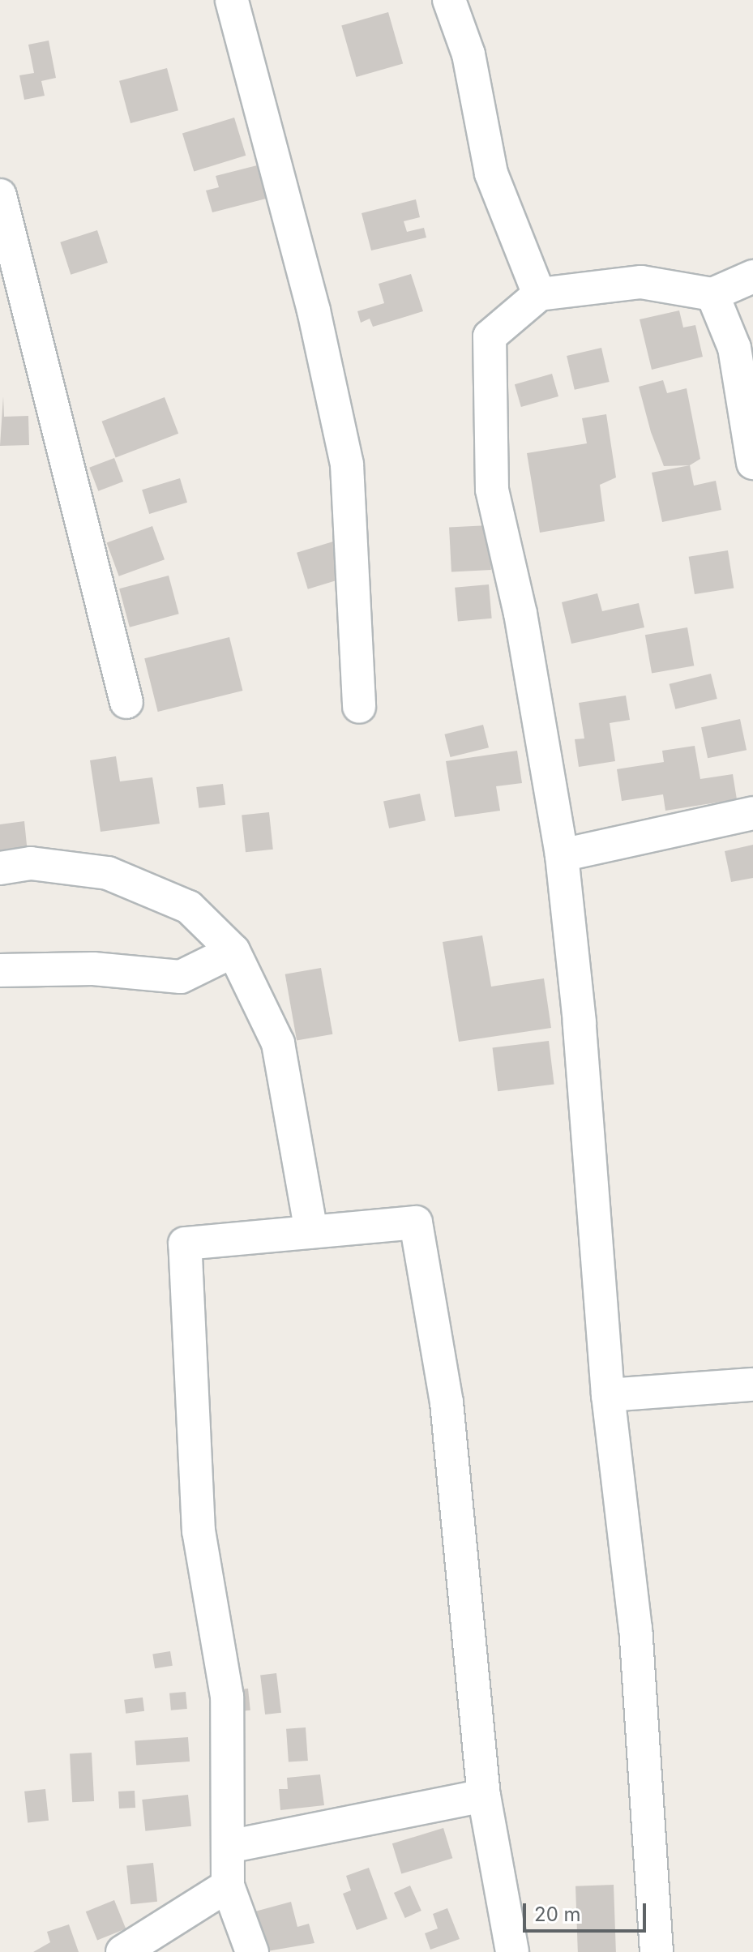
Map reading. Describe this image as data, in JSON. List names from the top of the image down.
{
  "scale_bar": "20 m"
}
